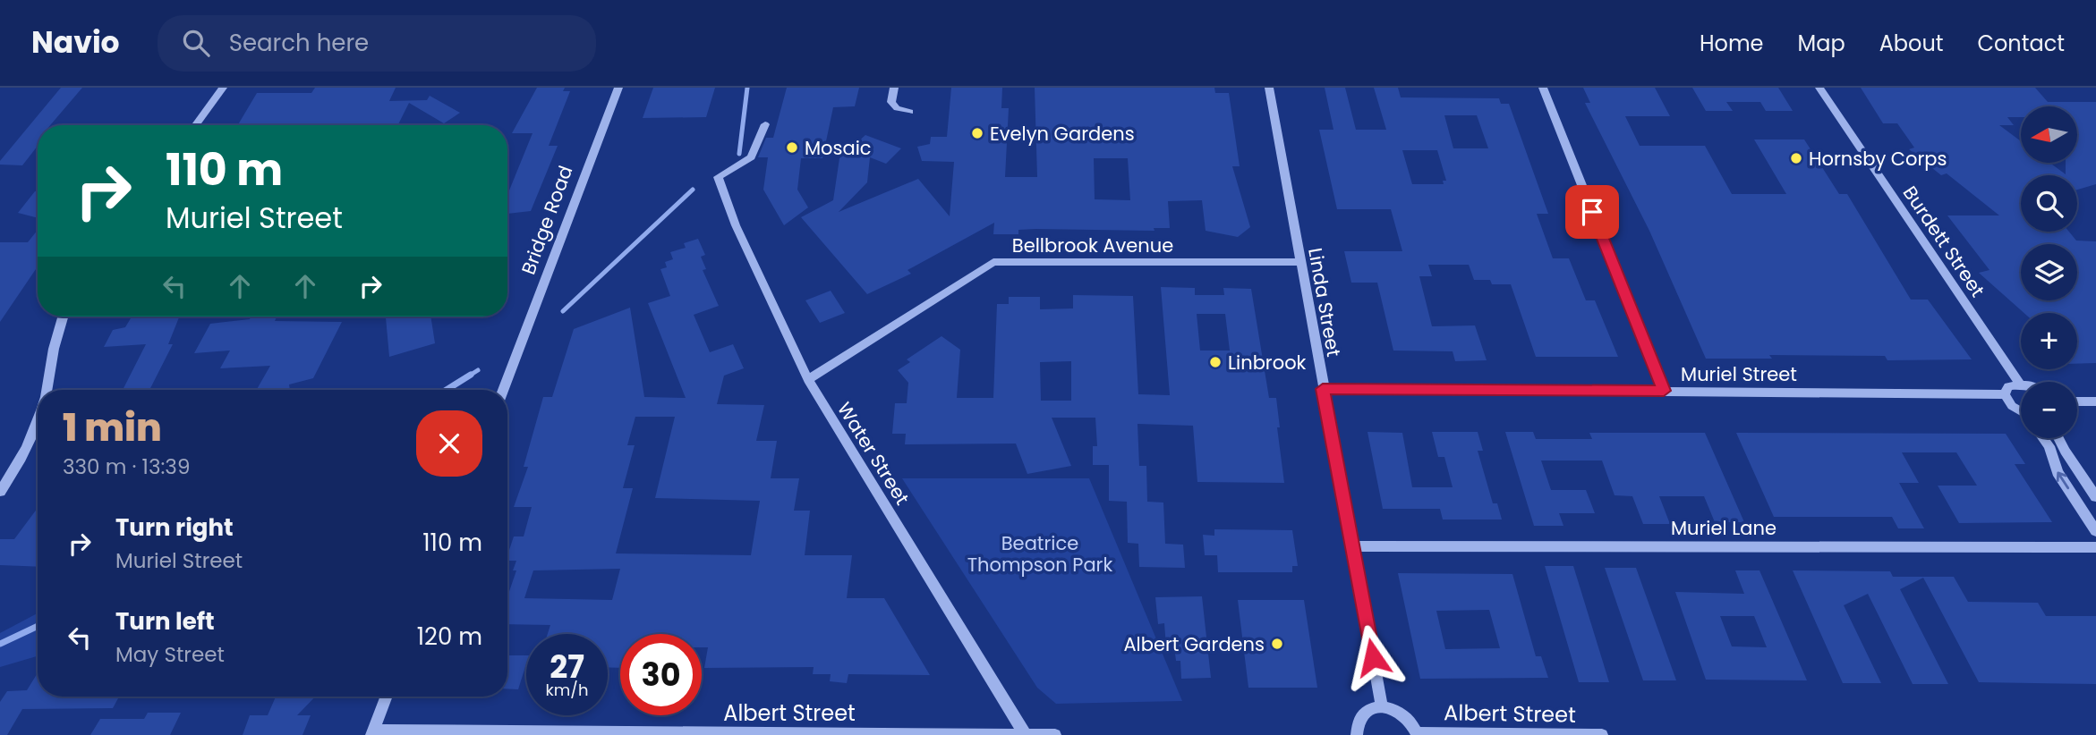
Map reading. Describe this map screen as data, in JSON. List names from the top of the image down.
{
  "streets": {
    "street": [
      "Bridge Road",
      "Burdett Street",
      "Bellbrook Avenue",
      "Linda Street",
      "Muriel Street",
      "Water Street",
      "Muriel Lane",
      "Albert Street"
    ]
  },
  "crossings": [
    ["Bellbrook Avenue", "Linda Street"],
    ["Bellbrook Avenue", "Water Street"],
    ["Linda Street", "Muriel Street"],
    ["Linda Street", "Muriel Lane"],
    ["Water Street", "Albert Street"]
  ],
  "parks": ["Beatrice Thompson Park"],
  "places": [
    "Evelyn Gardens",
    "Mosaic",
    "Hornsby Corps",
    "Linbrook",
    "Albert Gardens"
  ],
  "north": "left",
  "page": {
    "header": "Navio",
    "search": "Search here",
    "nav": [
      "Home",
      "Map",
      "About",
      "Contact"
    ],
    "map_buttons": ["+", "−"],
    "turn": ["110 m", "Muriel Street"],
    "heading": ["1 min", "330 m · 13:39"],
    "list": [
      {
        "name": "Turn right",
        "note": "Muriel Street",
        "value": "110 m"
      },
      {
        "name": "Turn left",
        "note": "May Street",
        "value": "120 m"
      }
    ],
    "speed": "27 km/h",
    "limit": "30"
  }
}
